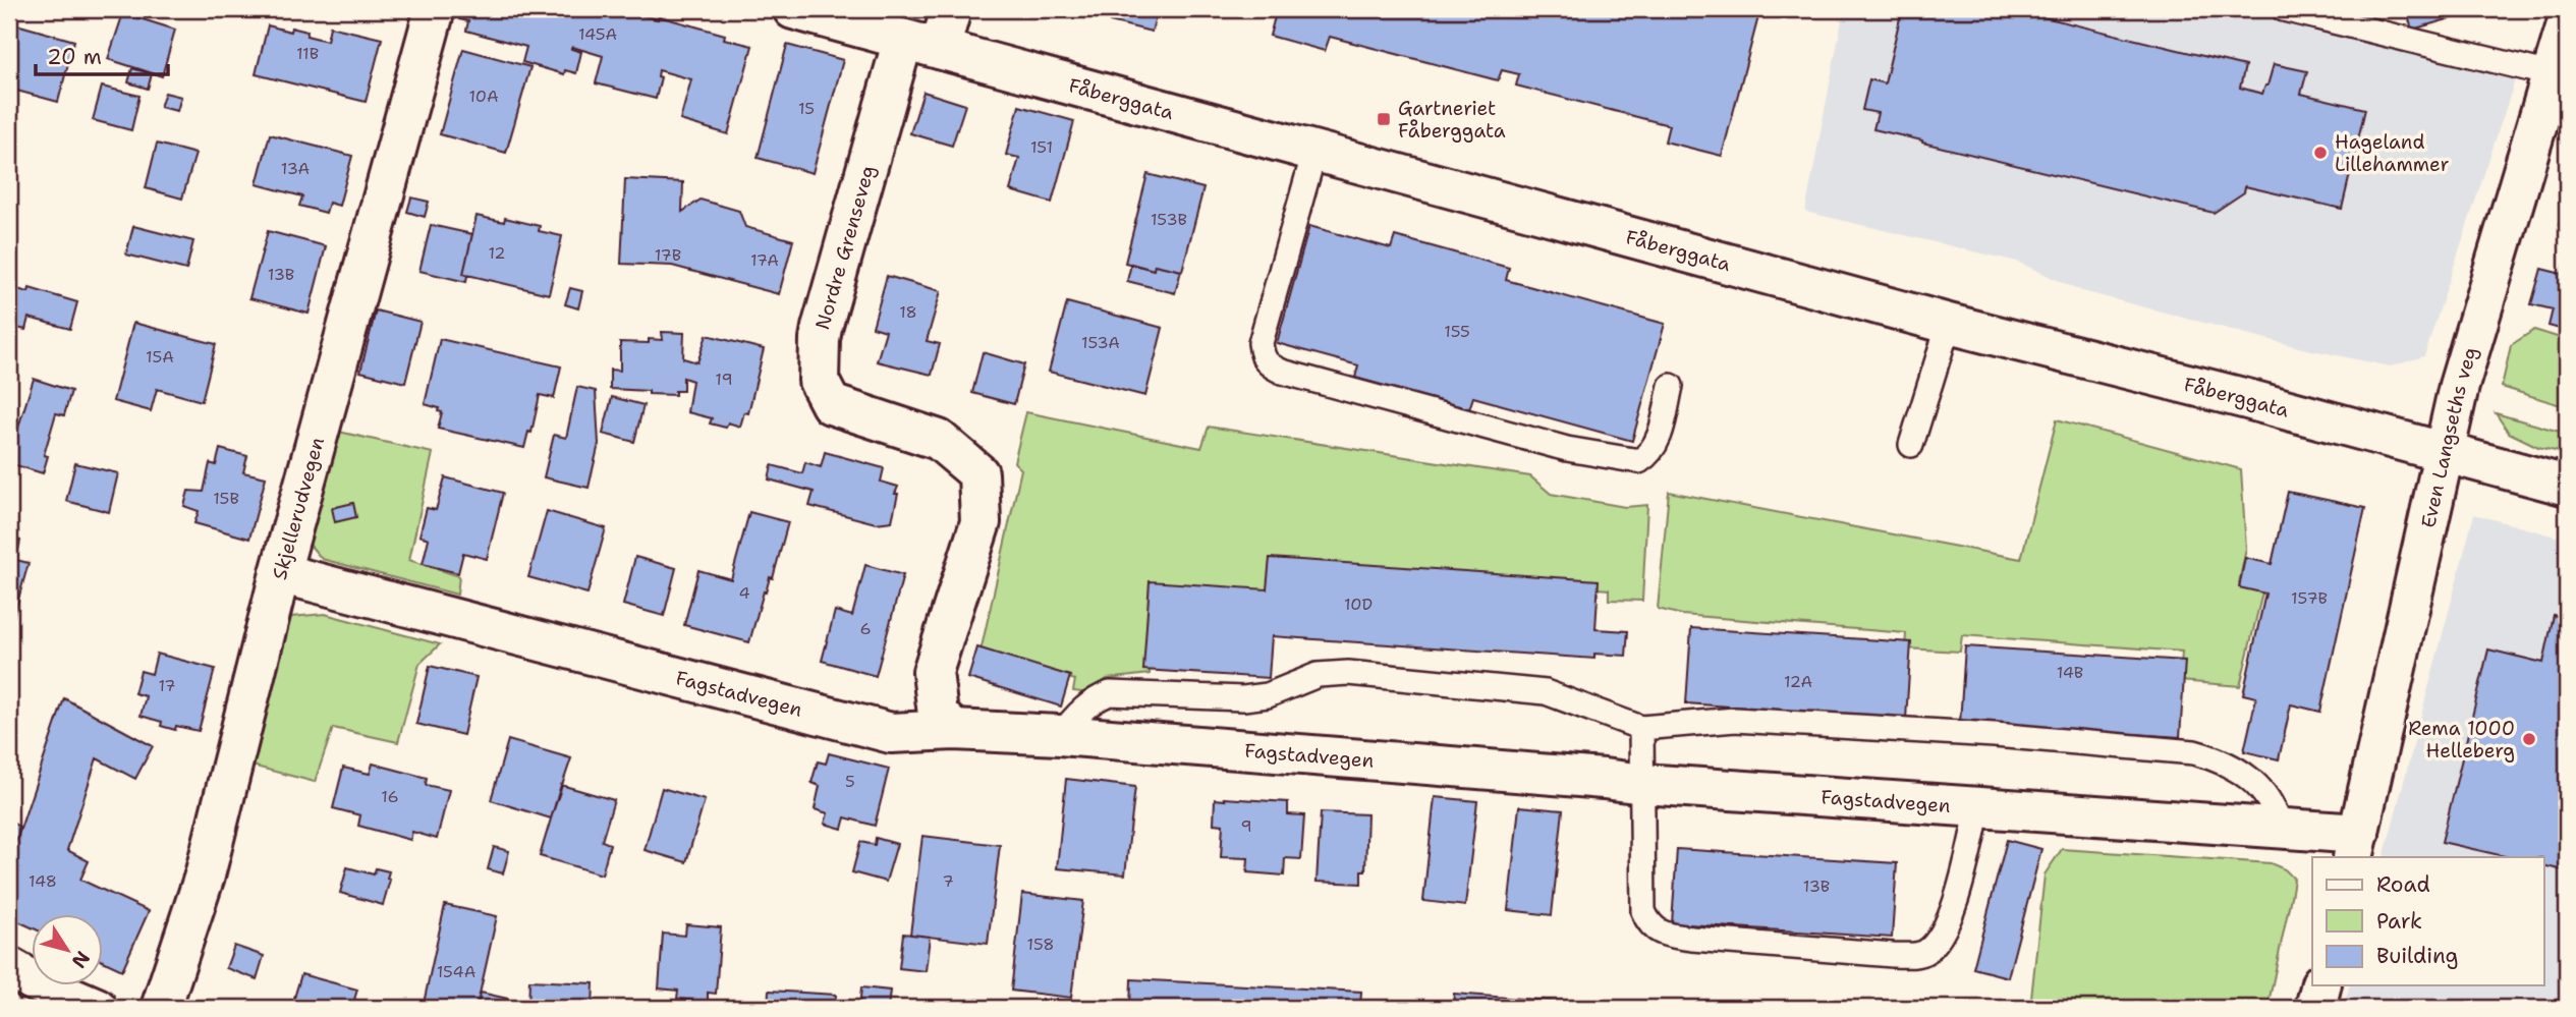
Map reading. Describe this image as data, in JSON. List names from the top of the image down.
{
  "streets": {
    "street": [
      "Fåberggata",
      "Nordre Grenseveg",
      "Even Langseths veg",
      "Skjellerudvegen",
      "Fagstadvegen"
    ]
  },
  "crossings": [
    ["Fåberggata", "Nordre Grenseveg"],
    ["Fåberggata", "Even Langseths veg"],
    ["Nordre Grenseveg", "Fagstadvegen"],
    ["Even Langseths veg", "Fagstadvegen"],
    ["Skjellerudvegen", "Fagstadvegen"]
  ],
  "places": {
    "transit": ["Gartneriet Fåberggata"],
    "other": ["Hageland Lillehammer", "Rema 1000 Helleberg"]
  },
  "house_numbers": [
    "145A",
    "11B",
    "10A",
    "15",
    "151",
    "13A",
    "153B",
    "12",
    "17B",
    "17A",
    "13B",
    "18",
    "155",
    "153A",
    "15A",
    "19",
    "15B",
    "4",
    "157B",
    "10D",
    "6",
    "14B",
    "12A",
    "17",
    "5",
    "16",
    "9",
    "148",
    "7",
    "13B",
    "158",
    "154A"
  ],
  "legend": ["Road", "Park", "Building"],
  "scale_bar": "20 m",
  "north": "bottom right"
}
